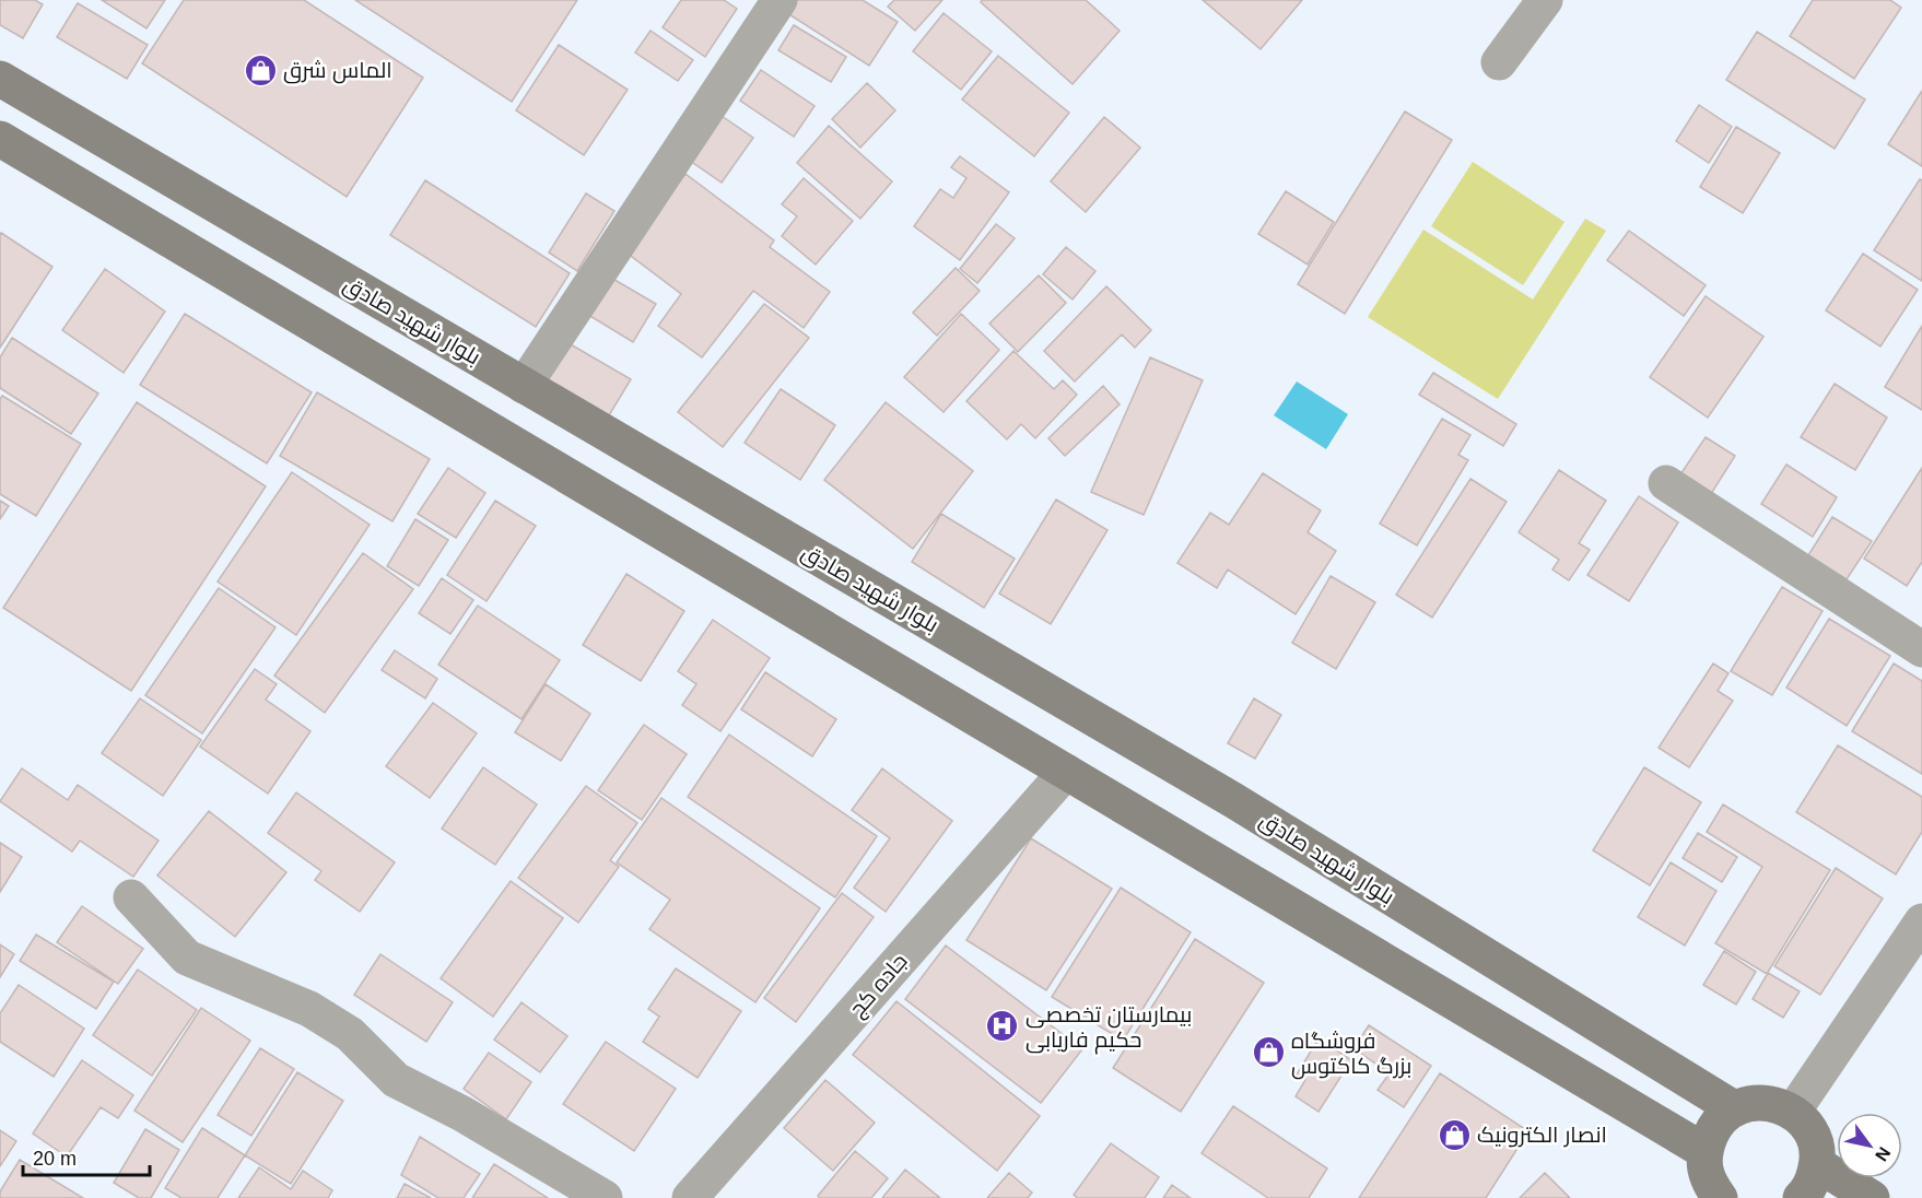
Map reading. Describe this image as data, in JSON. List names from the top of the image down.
{
  "streets": {
    "main road": ["بلوار شهید صادق"],
    "street": ["جاده کج"]
  },
  "places": {
    "shop": ["الماس شرق", "فروشگاه بزرگ کاکتوس", "انصار الکترونیک"],
    "hospital": ["بیمارستان تخصصی حکیم فاریابی"]
  },
  "scale_bar": "20 m",
  "north": "bottom right"
}
